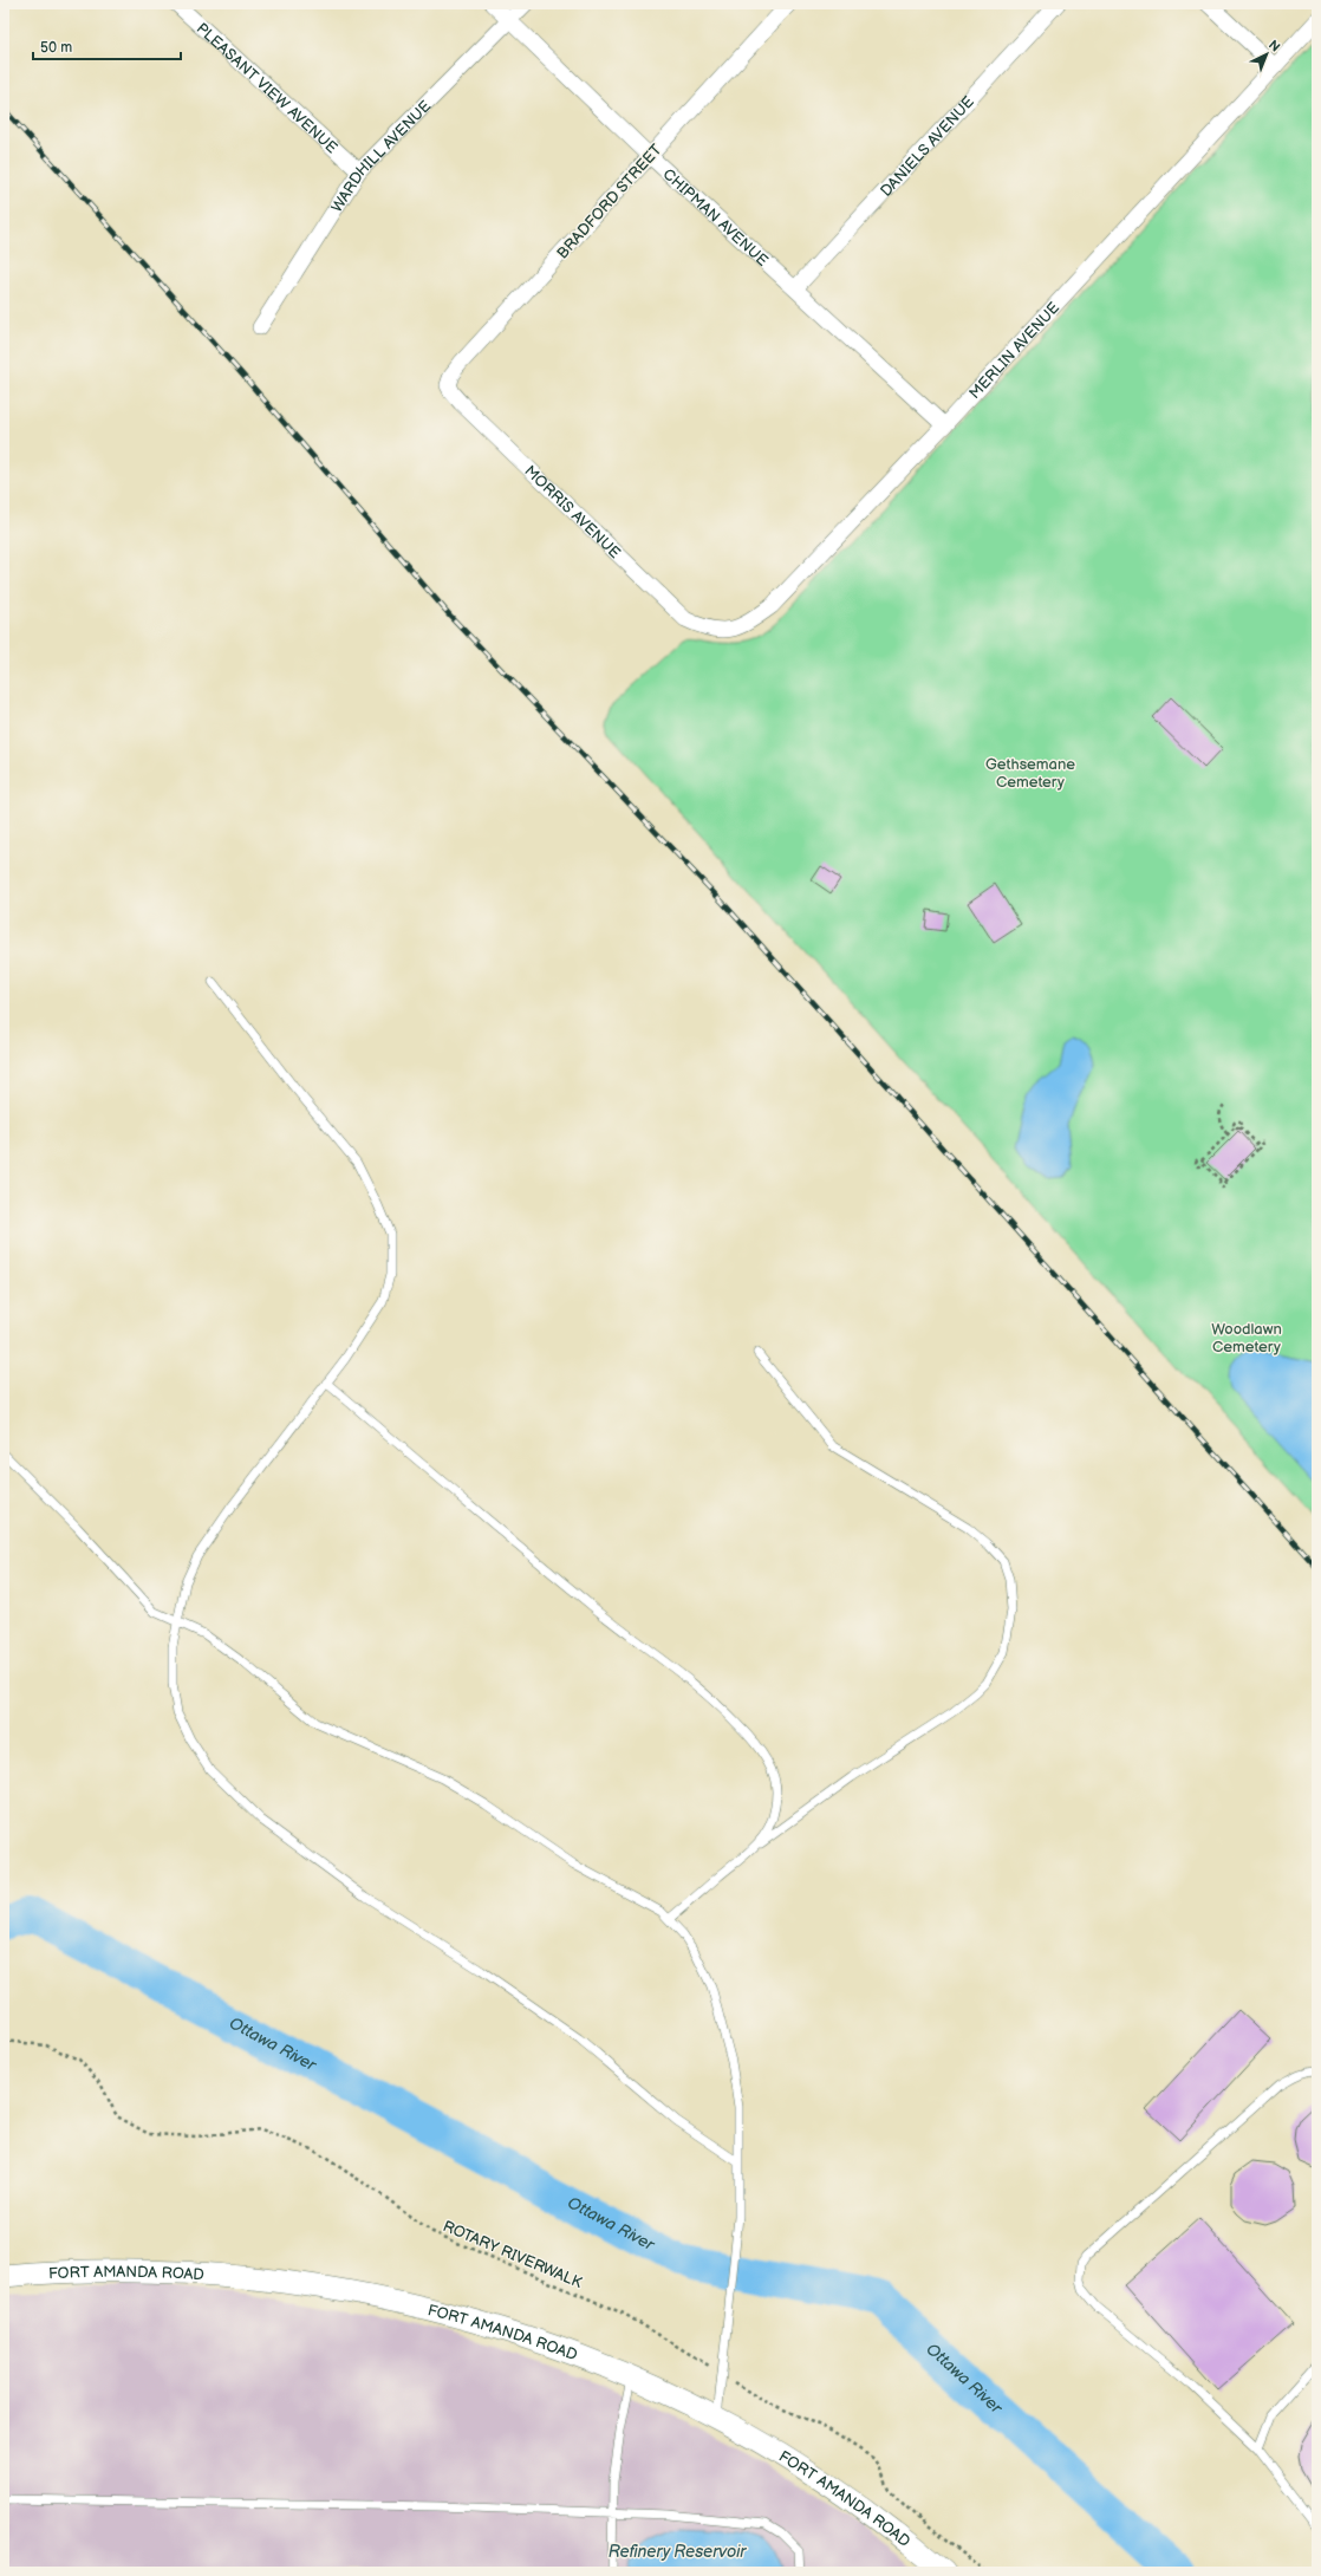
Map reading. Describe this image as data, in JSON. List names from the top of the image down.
{
  "streets": {
    "street": [
      "PLEASANT VIEW AVENUE",
      "DANIELS AVENUE",
      "WARDHILL AVENUE",
      "BRADFORD STREET",
      "CHIPMAN AVENUE",
      "MERLIN AVENUE",
      "MORRIS AVENUE",
      "FORT AMANDA ROAD"
    ],
    "path": ["ROTARY RIVERWALK"]
  },
  "crossings": [
    ["PLEASANT VIEW AVENUE", "WARDHILL AVENUE"],
    ["DANIELS AVENUE", "CHIPMAN AVENUE"],
    ["WARDHILL AVENUE", "CHIPMAN AVENUE"],
    ["BRADFORD STREET", "CHIPMAN AVENUE"],
    ["BRADFORD STREET", "MORRIS AVENUE"],
    ["CHIPMAN AVENUE", "MERLIN AVENUE"],
    ["MERLIN AVENUE", "MORRIS AVENUE"]
  ],
  "water": ["Ottawa River", "Refinery Reservoir"],
  "parks": ["Gethsemane Cemetery", "Woodlawn Cemetery"],
  "scale_bar": "50 m",
  "north": "top right"
}
